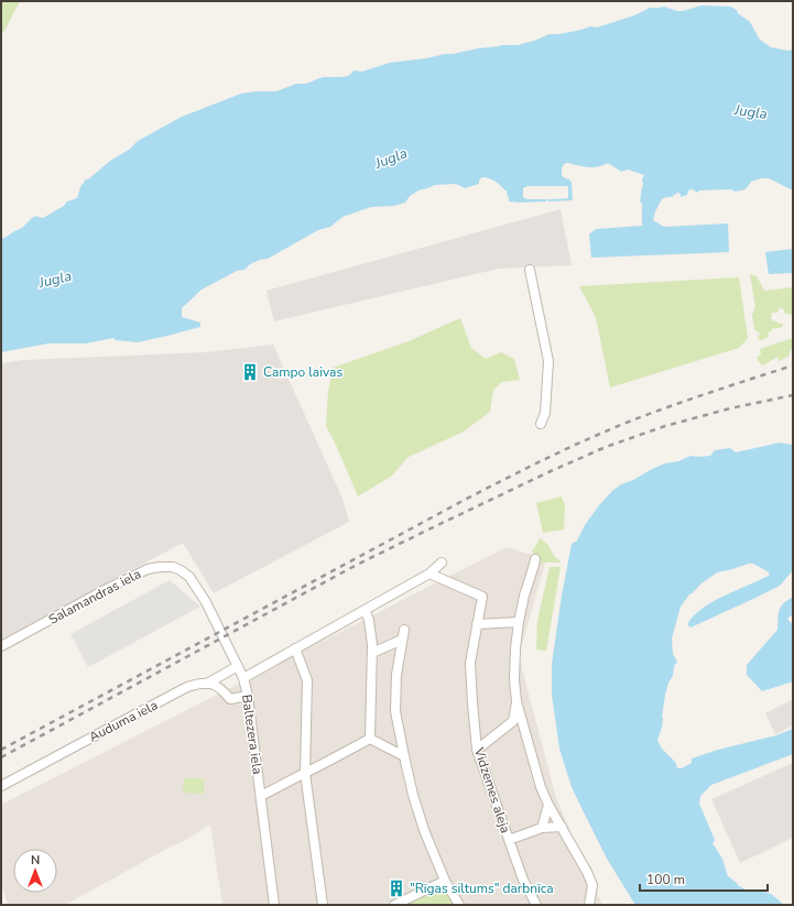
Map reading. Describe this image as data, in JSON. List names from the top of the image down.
{
  "streets": {
    "street": [
      "Salamandras iela",
      "Auduma iela",
      "Baltezera iela",
      "Vidzemes aleja"
    ]
  },
  "crossings": [
    ["Salamandras iela", "Baltezera iela"],
    ["Auduma iela", "Baltezera iela"]
  ],
  "water": ["Jugla"],
  "places": {
    "building": ["Campo laivas", "\"Rīgas siltums\" darbnīca"]
  },
  "scale_bar": "100 m",
  "north": "top"
}
